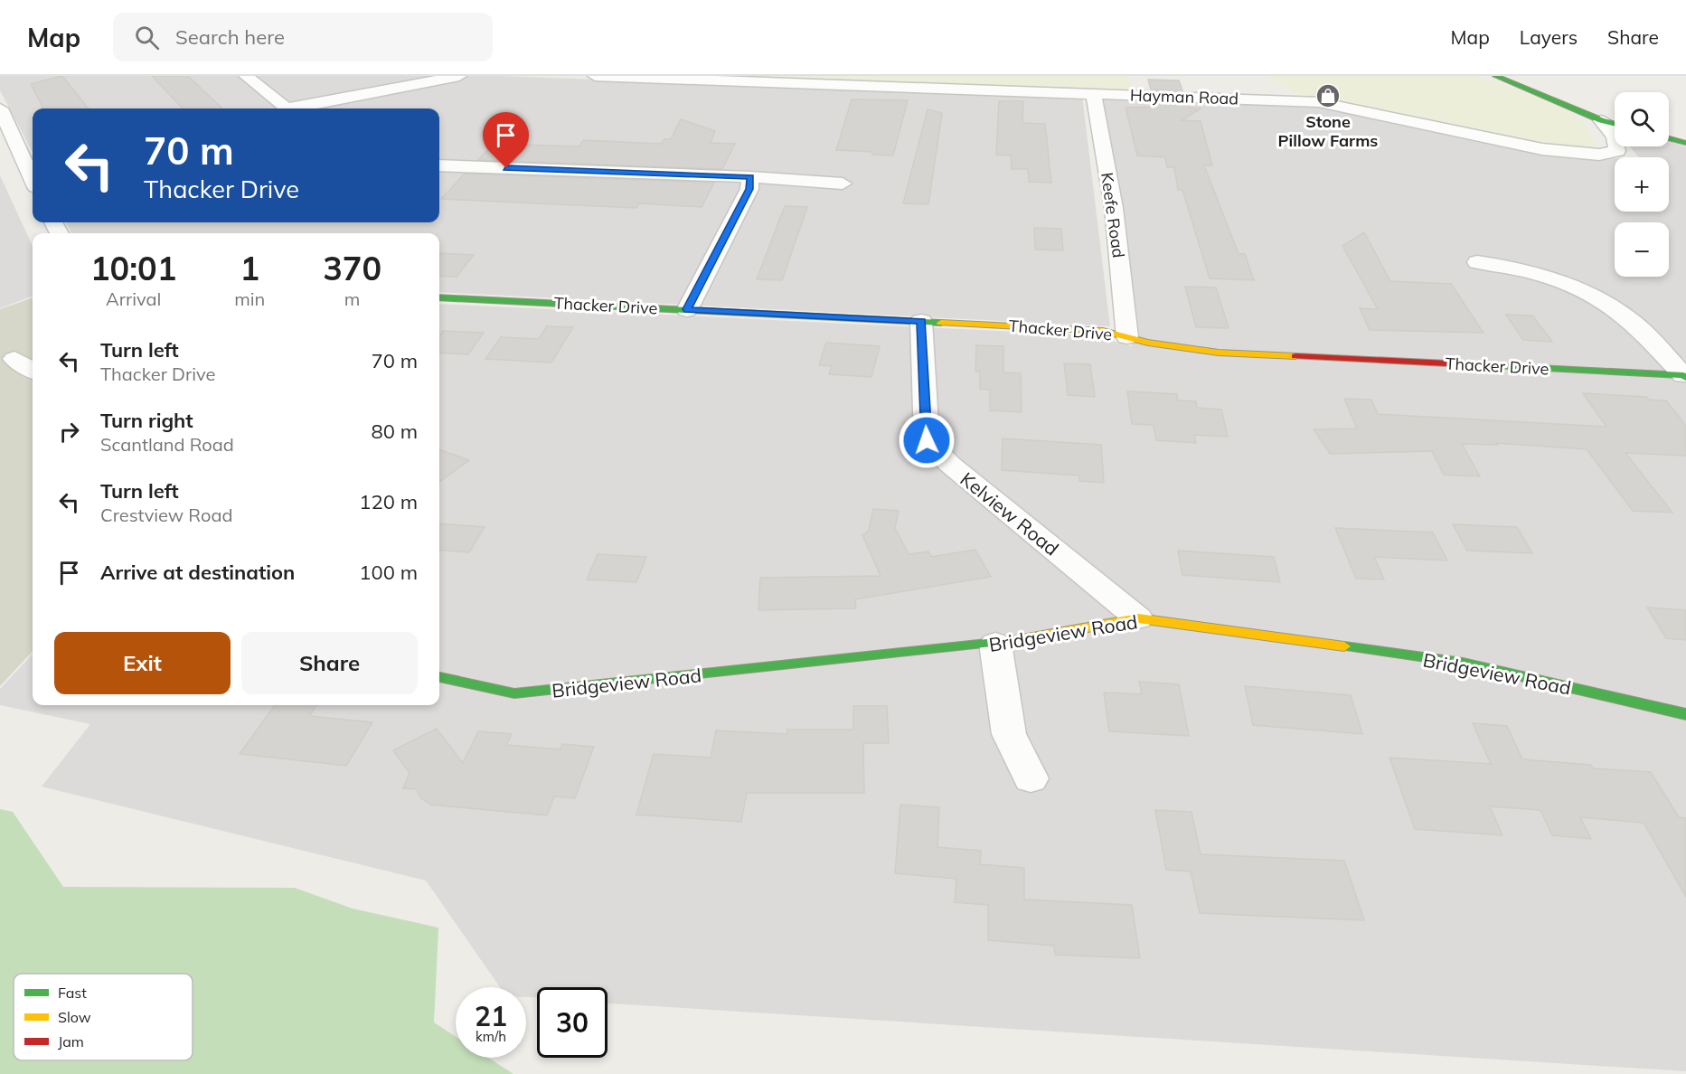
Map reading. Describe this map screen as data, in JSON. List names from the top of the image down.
{
  "streets": {
    "street": [
      "Hayman Road",
      "Keefe Road",
      "Thacker Drive",
      "Kelview Road",
      "Bridgeview Road"
    ]
  },
  "crossings": [
    ["Hayman Road", "Keefe Road"],
    ["Keefe Road", "Thacker Drive"],
    ["Thacker Drive", "Kelview Road"],
    ["Kelview Road", "Bridgeview Road"]
  ],
  "places": {
    "shop": ["Stone Pillow Farms"]
  },
  "legend": ["Fast", "Slow", "Jam"],
  "page": {
    "header": "Map",
    "search": "Search here",
    "nav": ["Map", "Layers", "Share"],
    "map_buttons": ["+", "−"],
    "turn": ["70 m", "Thacker Drive"],
    "eta": [
      "10:01",
      "Arrival",
      "1",
      "min",
      "370",
      "m"
    ],
    "list": [
      {
        "name": "Turn left",
        "note": "Thacker Drive",
        "value": "70 m"
      },
      {
        "name": "Turn right",
        "note": "Scantland Road",
        "value": "80 m"
      },
      {
        "name": "Turn left",
        "note": "Crestview Road",
        "value": "120 m"
      },
      {
        "name": "Arrive at destination",
        "value": "100 m"
      }
    ],
    "buttons": ["Exit", "Share"],
    "speed": "21 km/h",
    "limit": "30"
  }
}
